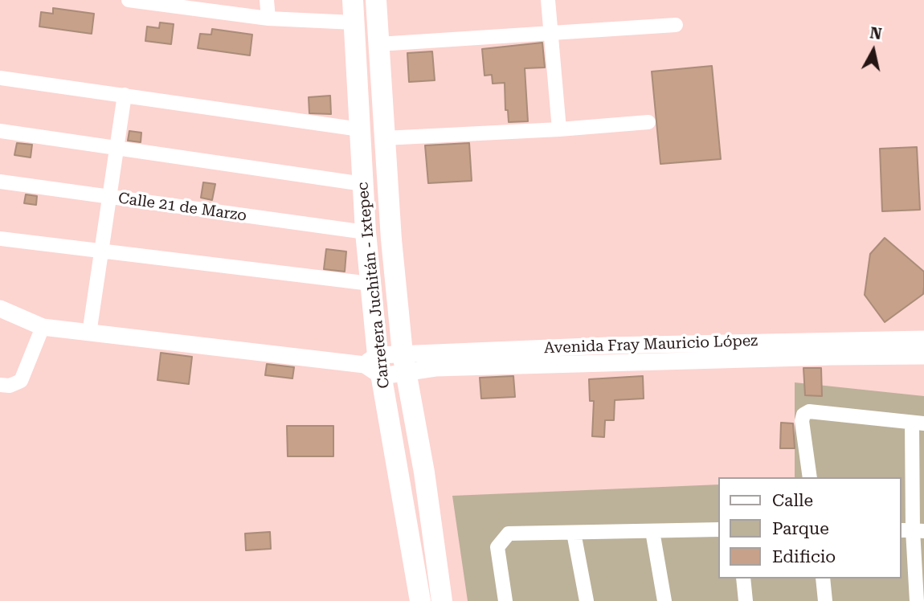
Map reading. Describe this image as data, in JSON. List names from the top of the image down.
{
  "streets": {
    "main road": ["Carretera Juchitán - Ixtepec"],
    "street": ["Calle 21 de Marzo", "Avenida Fray Mauricio López"]
  },
  "crossings": [
    ["Calle 21 de Marzo", "Carretera Juchitán - Ixtepec"],
    ["Carretera Juchitán - Ixtepec", "Avenida Fray Mauricio López"]
  ],
  "legend": ["Calle", "Parque", "Edificio"],
  "north": "top"
}
